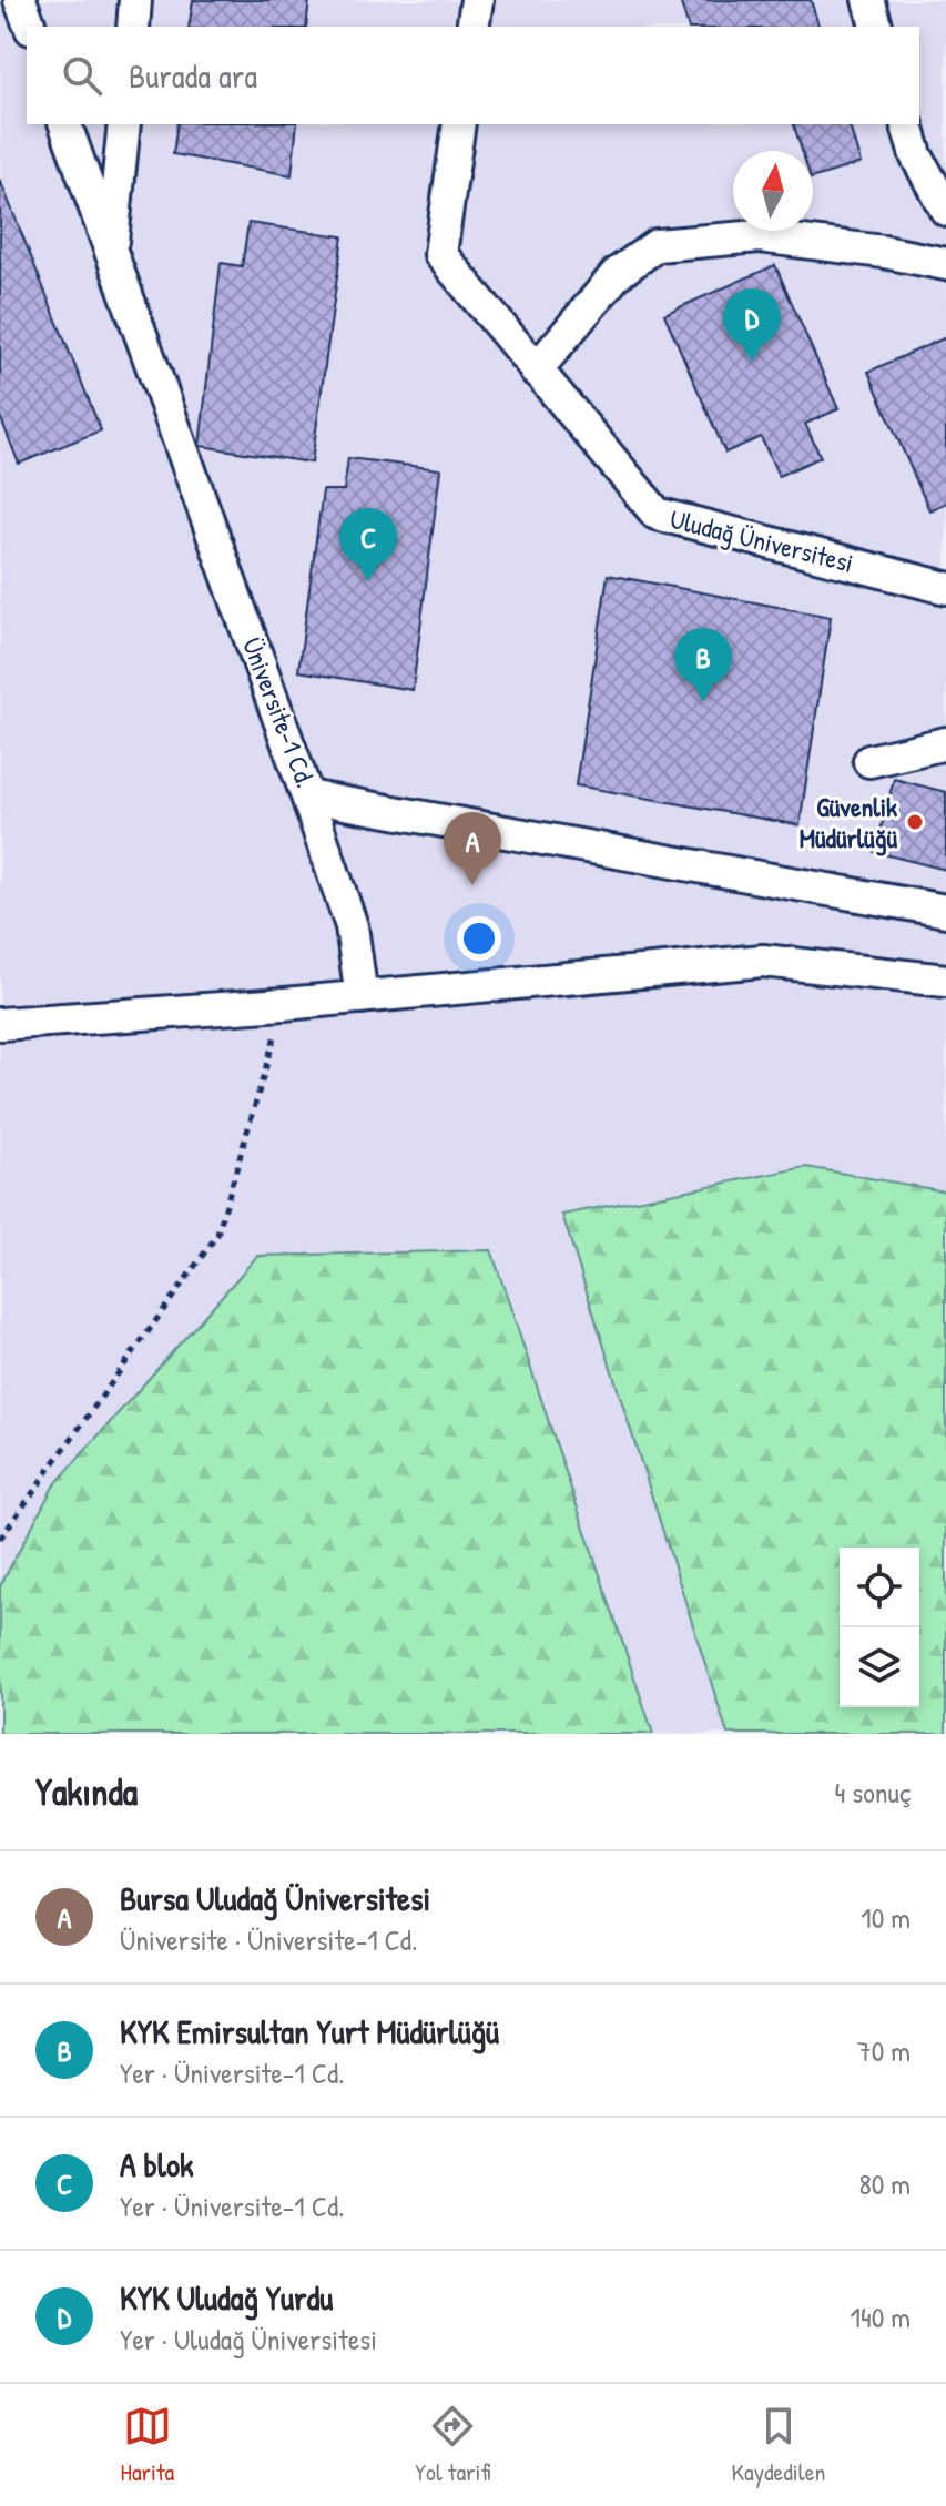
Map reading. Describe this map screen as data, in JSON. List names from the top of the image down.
{
  "streets": {
    "street": ["Uludağ Üniversitesi", "Üniversite-1 Cd."]
  },
  "places": ["Güvenlik Müdürlüğü"],
  "north": "top",
  "page": {
    "search": "Burada ara",
    "pins": [
      "D",
      "C",
      "B",
      "A"
    ],
    "heading": ["Yakında", "4 sonuç"],
    "list": [
      {
        "mark": "A",
        "name": "Bursa Uludağ Üniversitesi",
        "note": "Üniversite · Üniversite-1 Cd.",
        "value": "10 m"
      },
      {
        "mark": "B",
        "name": "KYK Emirsultan Yurt Müdürlüğü",
        "note": "Yer · Üniversite-1 Cd.",
        "value": "70 m"
      },
      {
        "mark": "C",
        "name": "A blok",
        "note": "Yer · Üniversite-1 Cd.",
        "value": "80 m"
      },
      {
        "mark": "D",
        "name": "KYK Uludağ Yurdu",
        "note": "Yer · Uludağ Üniversitesi",
        "value": "140 m"
      }
    ],
    "nav": ["Harita", "Yol tarifi", "Kaydedilen"]
  }
}
